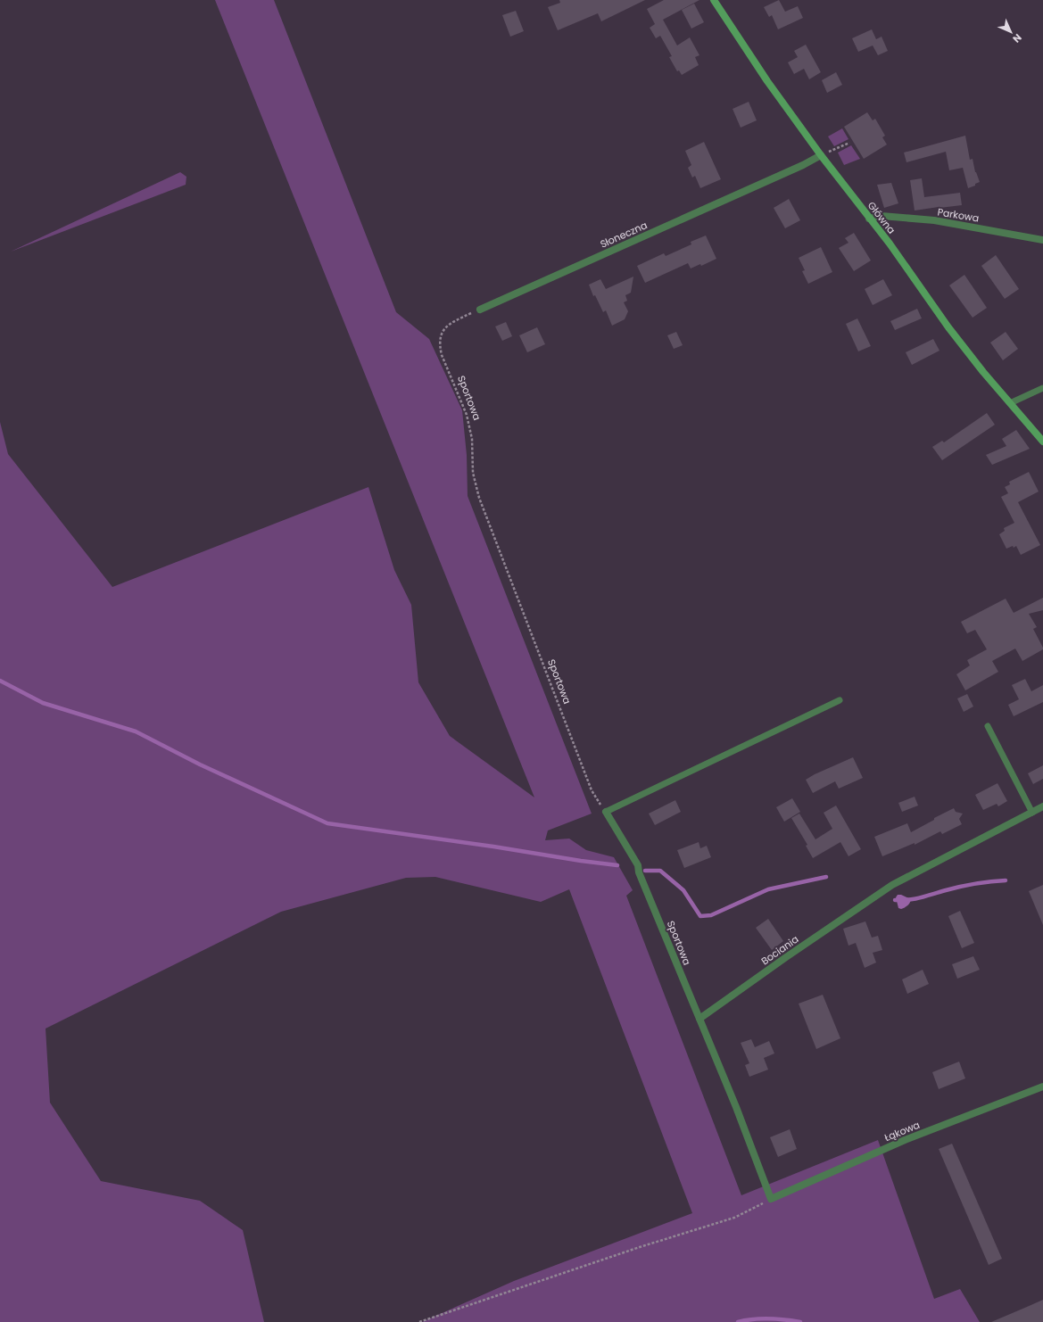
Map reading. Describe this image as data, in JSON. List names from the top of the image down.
{
  "streets": {
    "street": [
      "Parkowa",
      "Główna",
      "Słoneczna",
      "Sportowa",
      "Bociania",
      "Łąkowa"
    ]
  },
  "crossings": [
    ["Parkowa", "Główna"],
    ["Główna", "Słoneczna"],
    ["Słoneczna", "Sportowa"],
    ["Sportowa", "Bociania"]
  ],
  "north": "bottom right"
}
